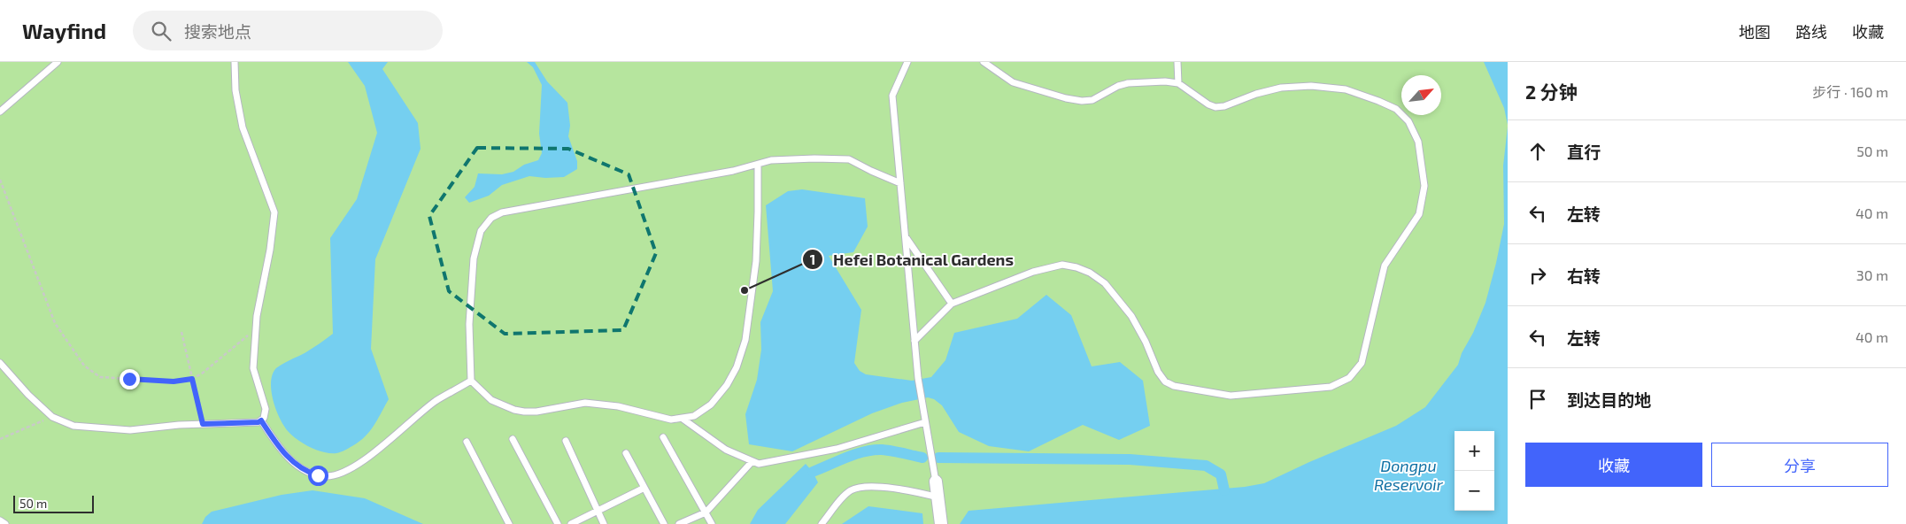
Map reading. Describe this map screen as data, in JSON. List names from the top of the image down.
{
  "water": ["Dongpu Reservoir"],
  "places": ["Hefei Botanical Gardens"],
  "scale_bar": "50 m",
  "north": "top right",
  "page": {
    "header": "Wayfind",
    "search": "搜索地点",
    "nav": ["地图", "路线", "收藏"],
    "heading": ["2 分钟", "步行 · 160 m"],
    "list": [
      ["直行", "50 m"],
      ["左转", "40 m"],
      ["右转", "30 m"],
      ["左转", "40 m"],
      "到达目的地"
    ],
    "buttons": ["收藏", "分享"],
    "map_buttons": ["+", "−"],
    "scale": "50 m"
  }
}
